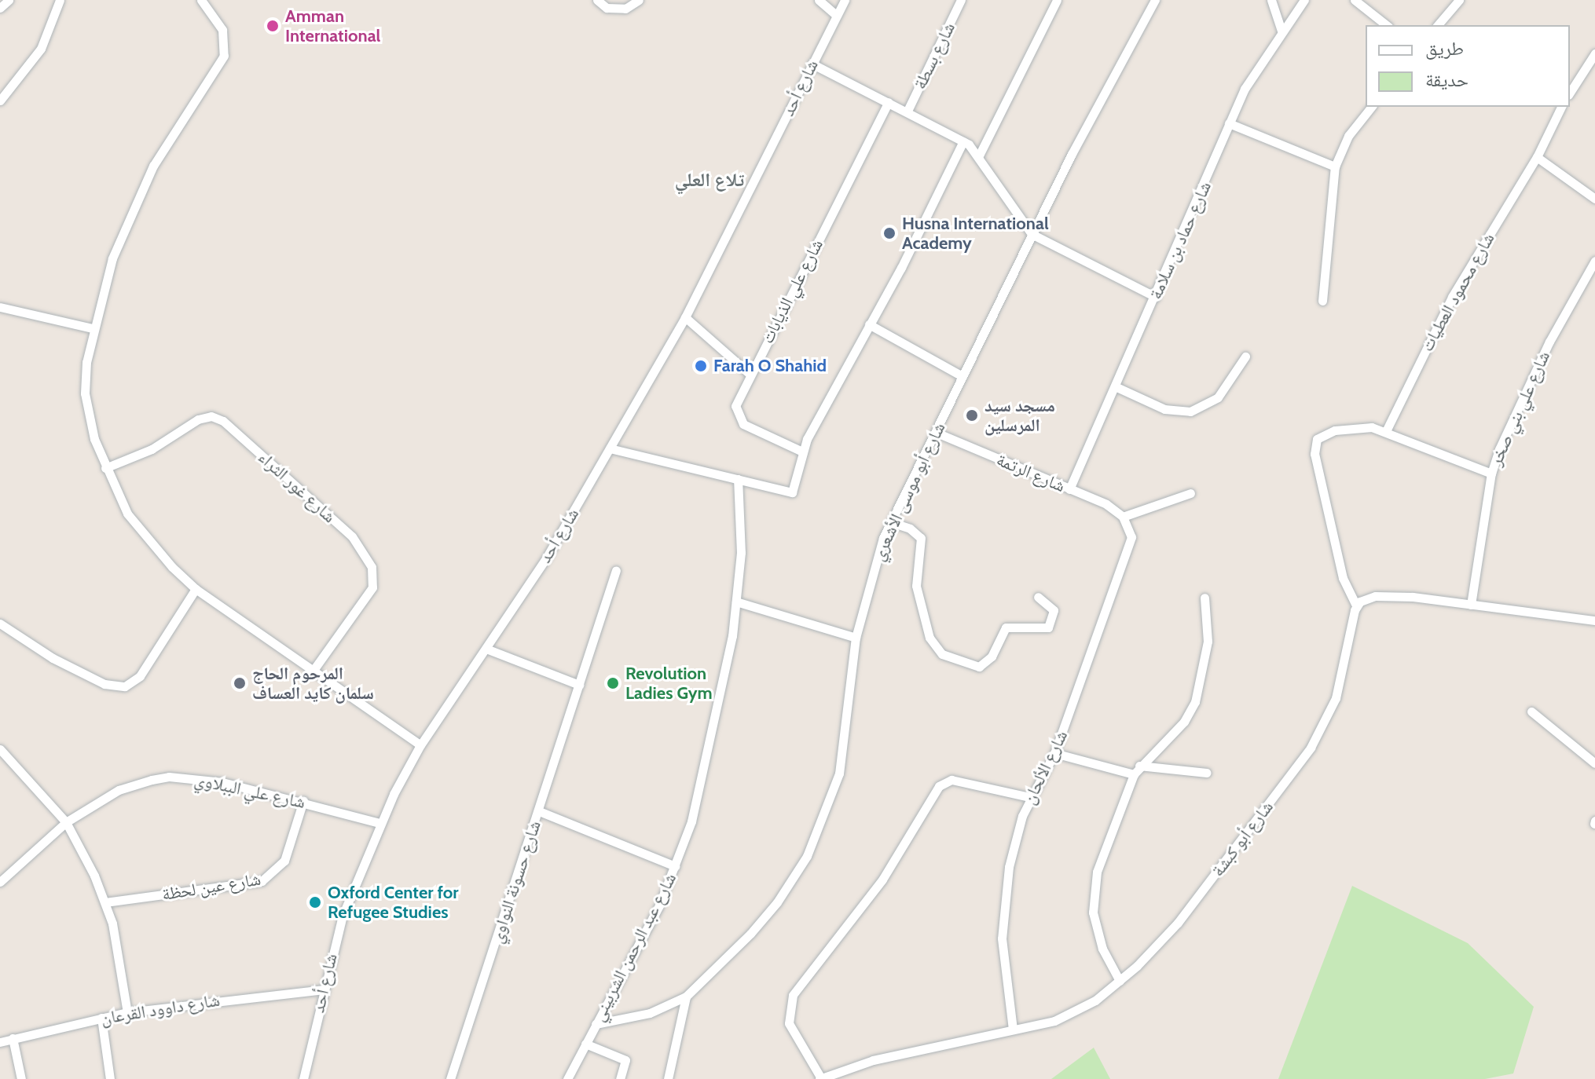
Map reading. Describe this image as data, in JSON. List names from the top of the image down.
{
  "streets": {
    "street": [
      "شارع بسطة",
      "شارع أحد",
      "شارع حماد بن سلامة",
      "شارع علي الذيابات",
      "شارع محمود العطيات",
      "شارع علي بني صخر",
      "شارع الرتمة",
      "شارع غور الثراء",
      "شارع أبو موسى الأشعري",
      "شارع الألحان",
      "شارع علي الببلاوي",
      "شارع أبو كبشة",
      "شارع حسونة النواوي",
      "شارع عين لحظة",
      "شارع عبد الرحمن الشربيني",
      "شارع داوود القرعان"
    ]
  },
  "crossings": [
    ["شارع أحد", "شارع علي الببلاوي"],
    ["شارع أحد", "شارع داوود القرعان"],
    ["شارع حماد بن سلامة", "شارع الرتمة"],
    ["شارع الرتمة", "شارع أبو موسى الأشعري"],
    ["شارع الرتمة", "شارع الألحان"],
    ["شارع أبو موسى الأشعري", "شارع عبد الرحمن الشربيني"],
    ["شارع الألحان", "شارع أبو كبشة"],
    ["شارع علي الببلاوي", "شارع عين لحظة"]
  ],
  "districts": ["تلاع العلي"],
  "places": [
    "Amman International",
    "Husna International Academy",
    "Farah O Shahid",
    "مسجد سيد المرسلين",
    "المرحوم الحاج سلمان كايد العساف",
    "Revolution Ladies Gym",
    "Oxford Center for Refugee Studies"
  ],
  "legend": ["طريق", "حديقة"]
}
